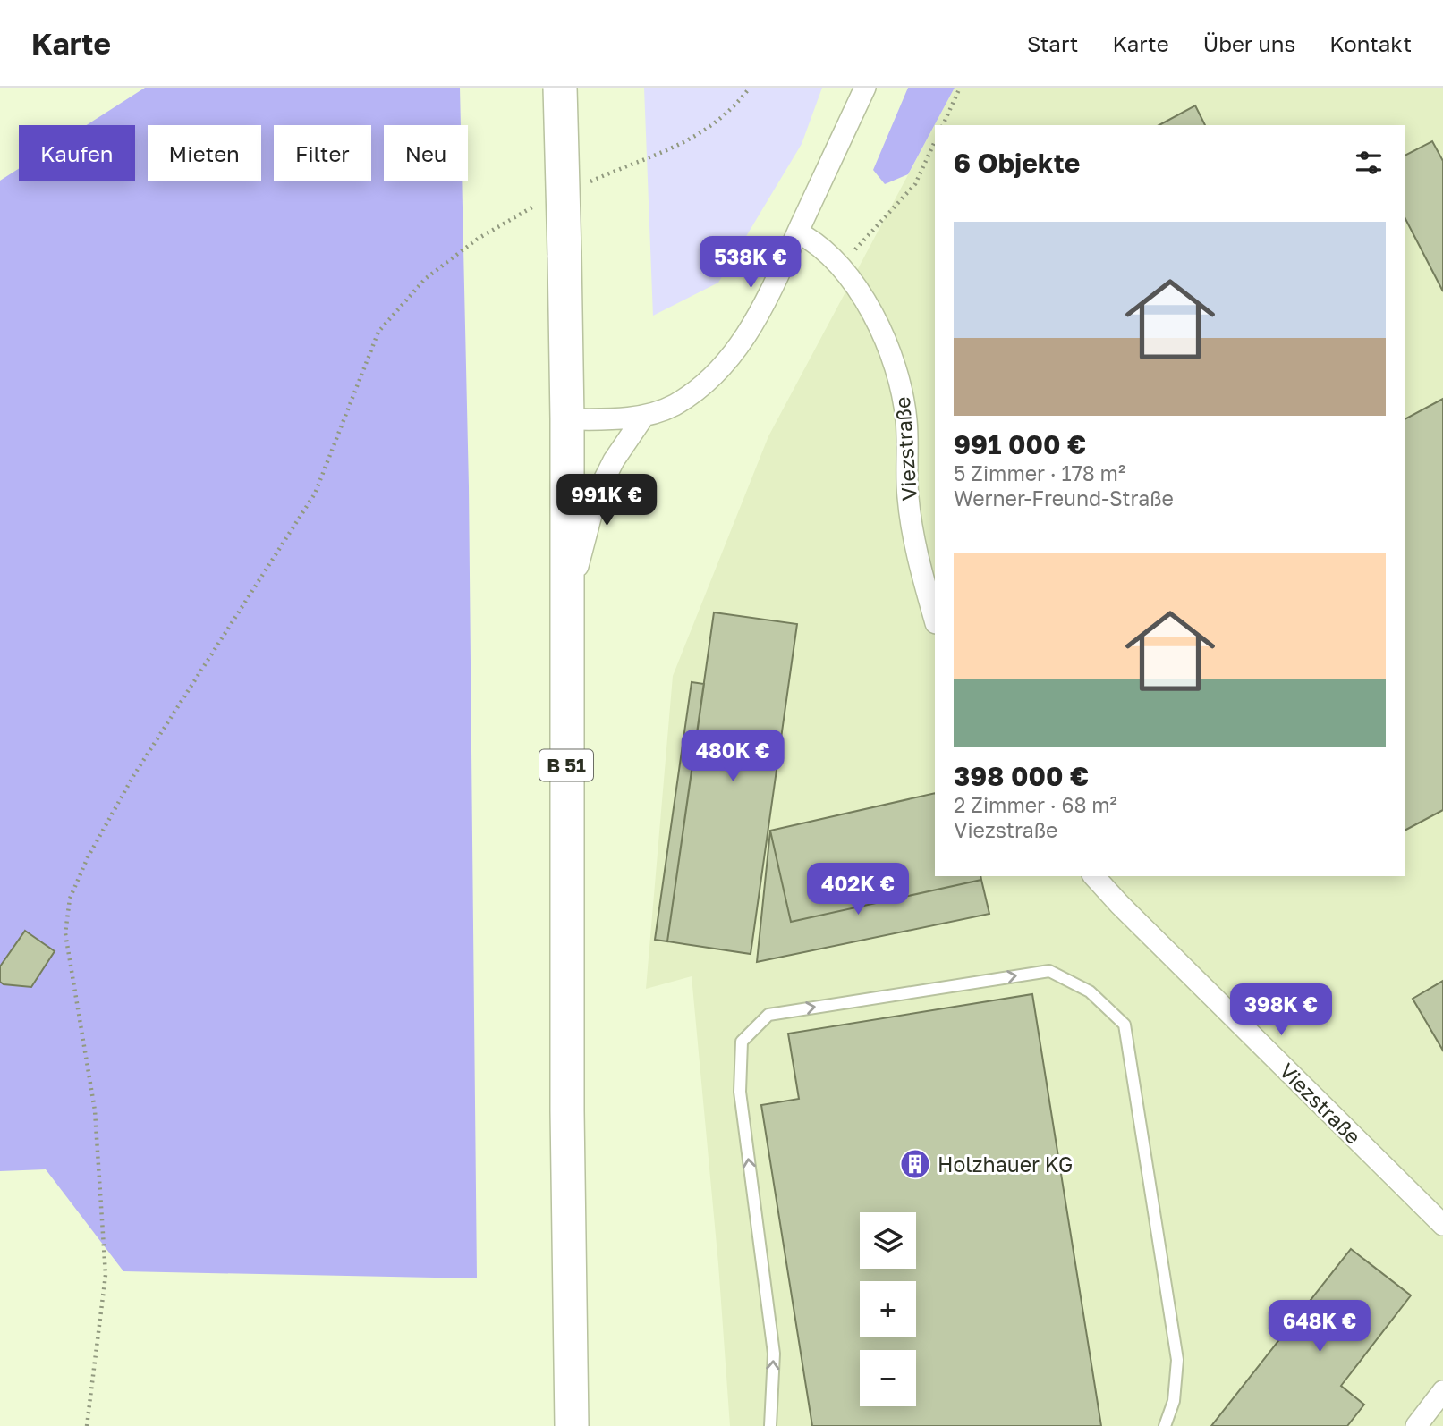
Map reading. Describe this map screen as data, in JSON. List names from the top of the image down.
{
  "streets": {
    "main road": ["B 51"],
    "street": ["Viezstraße"]
  },
  "places": {
    "building": ["Holzhauer KG"]
  },
  "page": {
    "header": "Karte",
    "nav": [
      "Start",
      "Karte",
      "Über uns",
      "Kontakt"
    ],
    "chip": [
      "Kaufen",
      "Mieten",
      "Filter",
      "Neu"
    ],
    "heading": "6 Objekte",
    "list": [
      {
        "name": "991 000 €",
        "note": "5 Zimmer · 178 m² · Werner-Freund-Straße"
      },
      {
        "name": "398 000 €",
        "note": "2 Zimmer · 68 m² · Viezstraße"
      }
    ],
    "price": [
      "538K €",
      "991K €",
      "480K €",
      "402K €",
      "398K €",
      "648K €"
    ],
    "map_buttons": ["+", "−"]
  }
}
